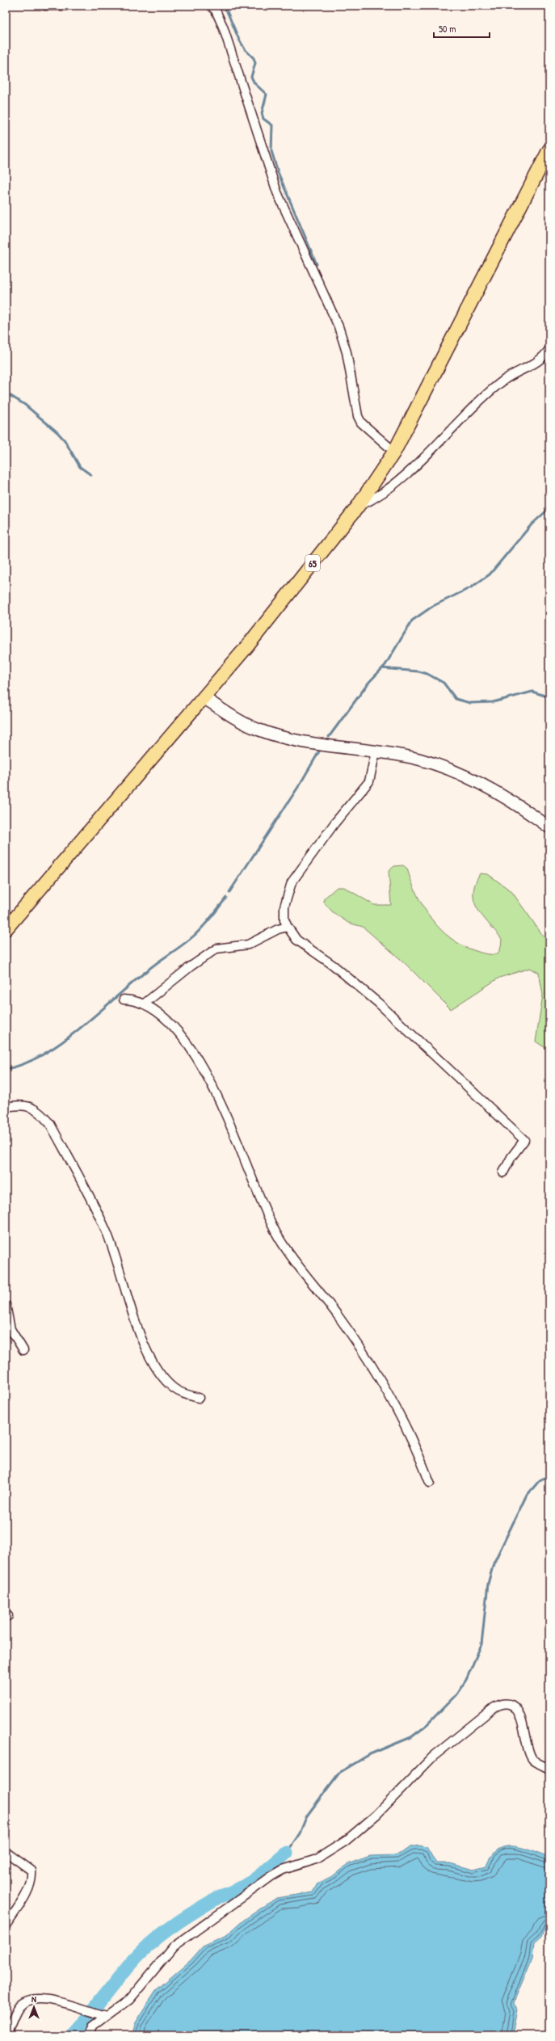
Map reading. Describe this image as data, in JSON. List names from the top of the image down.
{
  "streets": {
    "main road": ["65"]
  },
  "scale_bar": "50 m",
  "north": "top"
}
